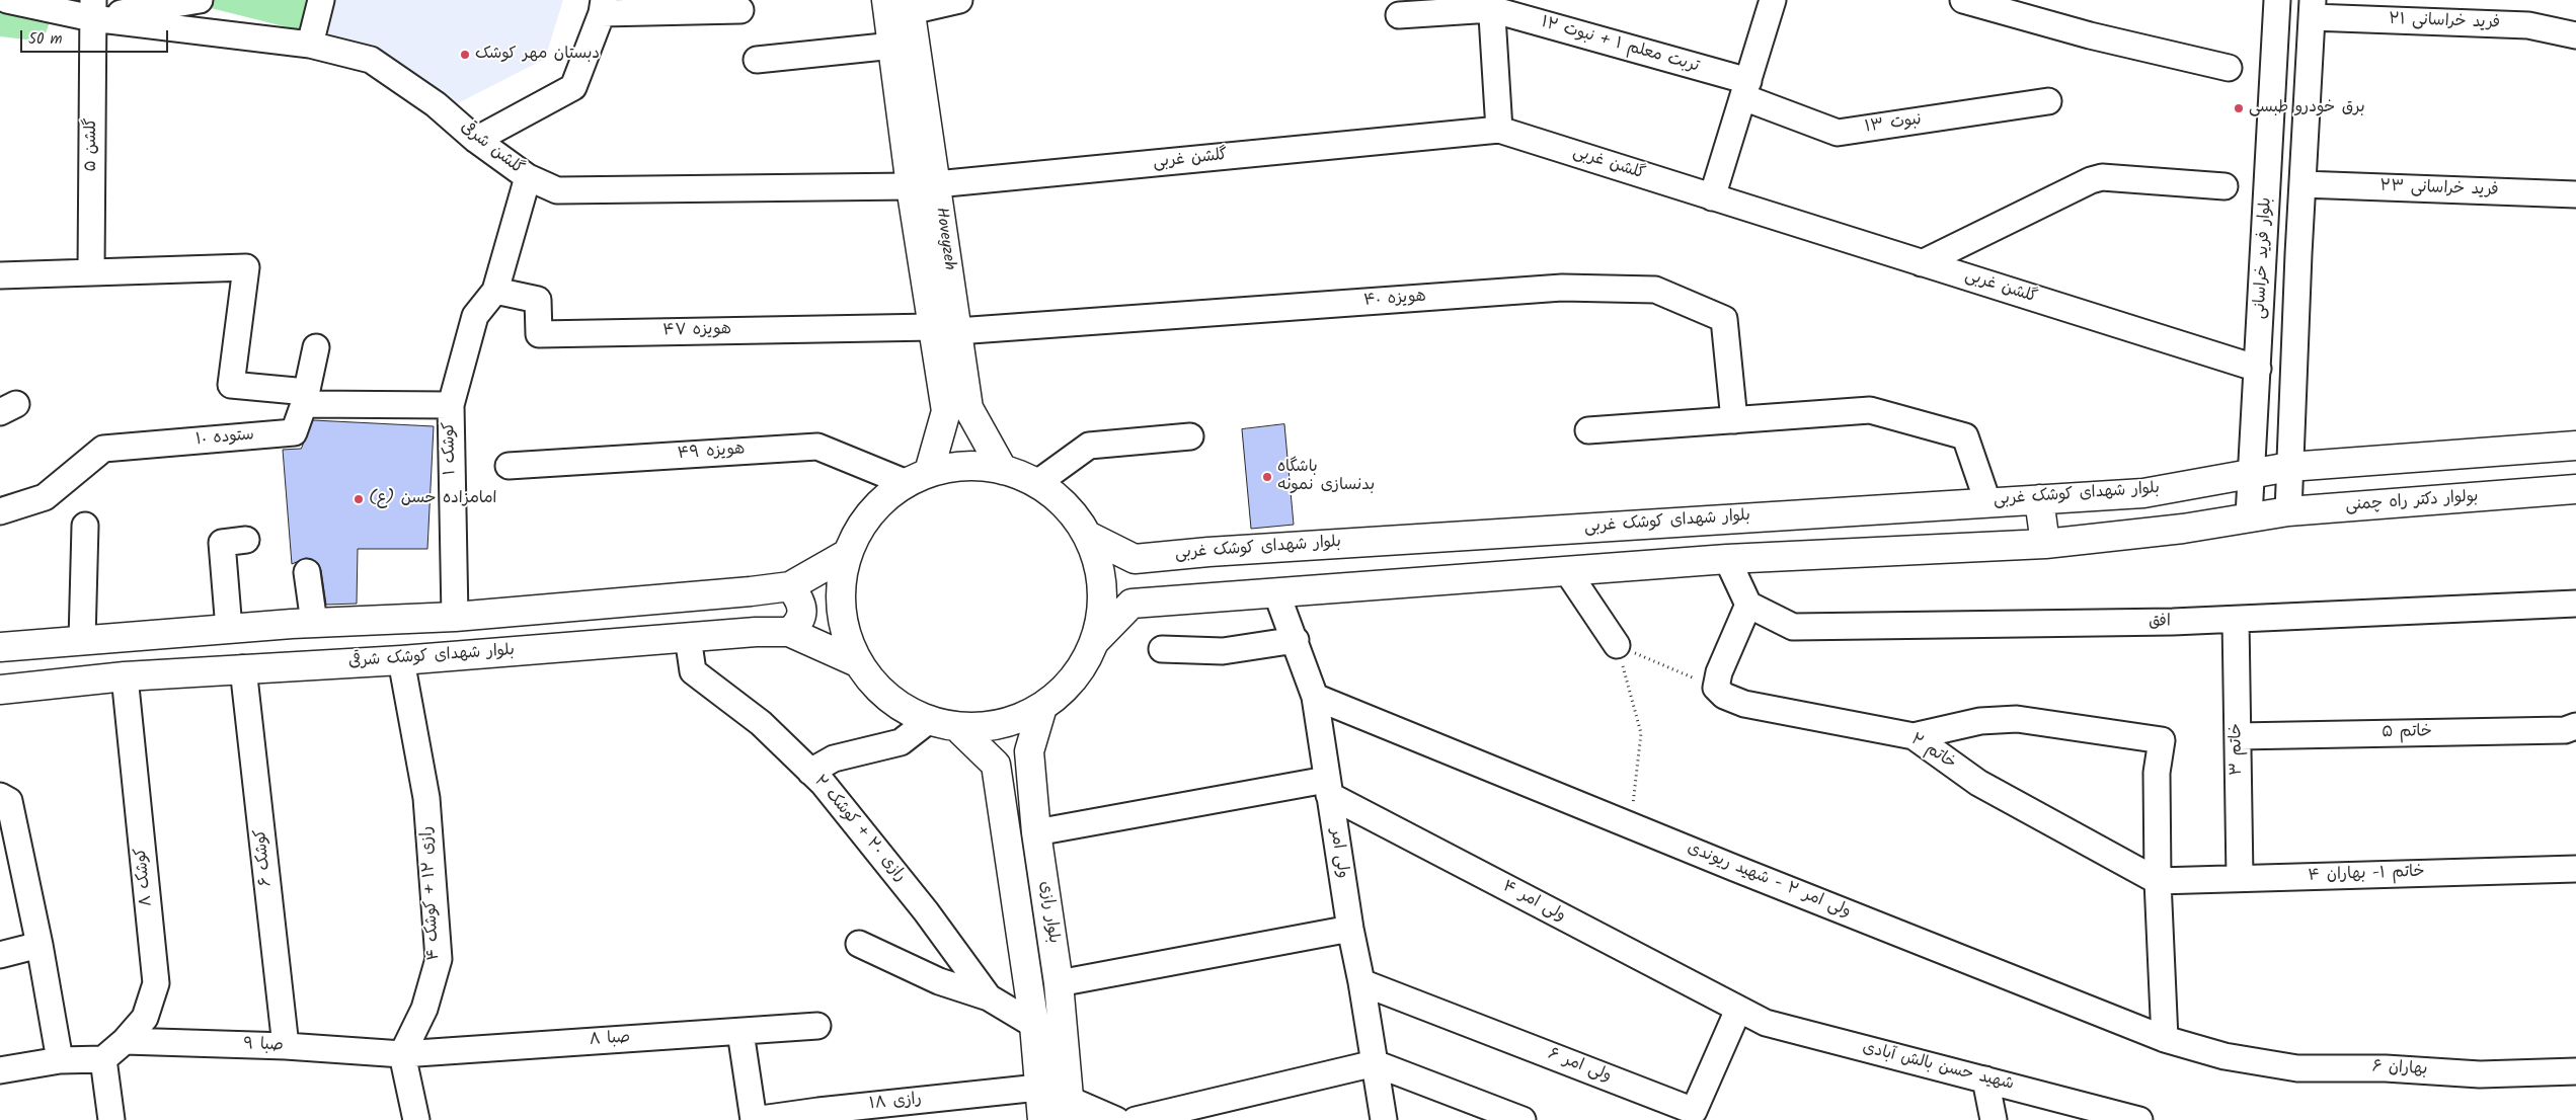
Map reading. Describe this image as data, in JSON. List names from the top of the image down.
{
  "streets": {
    "main road": [
      "Hoveyzeh",
      "بلوار شهدای کوشک غربی",
      "بولوار دکتر راه چمنی",
      "بلوار شهدای کوشک شرقی",
      "بلوار رازی"
    ],
    "street": [
      "فرید خراسانی ۲۱",
      "تربت معلم ۱ + نبوت ۱۲",
      "نبوت ۱۳",
      "گلشن ۵",
      "گلشن شرقی",
      "گلشن غربی",
      "فرید خراسانی ۲۳",
      "بلوار فرید خراسانی",
      "هویزه ۴۰",
      "هویزه ۴۷",
      "ستوده ۱۰",
      "کوشک ۱",
      "هویزه ۴۹",
      "افق",
      "خاتم ۵",
      "خاتم ۳",
      "خاتم ۲",
      "رازی ۲۰ + کوشک ۲",
      "ولی امر",
      "کوشک ۶",
      "خاتم ۱- بهاران ۴",
      "کوشک ۸",
      "ولی امر ۲ - شهید ریوندی",
      "رازی ۱۲ + کوشک ۴",
      "ولی امر ۴",
      "صبا ۸",
      "صبا ۹",
      "ولی امر ۶",
      "شهید حسن بالش آبادی",
      "بهاران ۶",
      "رازی ۱۸"
    ]
  },
  "crossings": [
    ["فرید خراسانی ۲۱", "بلوار فرید خراسانی"],
    ["تربت معلم ۱ + نبوت ۱۲", "نبوت ۱۳"],
    ["گلشن ۵", "گلشن شرقی"],
    ["گلشن شرقی", "گلشن غربی"],
    ["گلشن شرقی", "Hoveyzeh"],
    ["گلشن غربی", "Hoveyzeh"],
    ["گلشن غربی", "بلوار فرید خراسانی"],
    ["فرید خراسانی ۲۳", "بلوار فرید خراسانی"],
    ["Hoveyzeh", "هویزه ۴۰"],
    ["Hoveyzeh", "هویزه ۴۷"],
    ["Hoveyzeh", "هویزه ۴۹"],
    ["بلوار فرید خراسانی", "بلوار شهدای کوشک غربی"],
    ["بلوار فرید خراسانی", "بولوار دکتر راه چمنی"],
    ["هویزه ۴۰", "هویزه ۴۷"],
    ["هویزه ۴۷", "کوشک ۱"],
    ["افق", "خاتم ۳"],
    ["بلوار شهدای کوشک شرقی", "رازی ۲۰ + کوشک ۲"],
    ["بلوار شهدای کوشک شرقی", "کوشک ۶"],
    ["بلوار شهدای کوشک شرقی", "کوشک ۸"],
    ["بلوار شهدای کوشک شرقی", "رازی ۱۲ + کوشک ۴"],
    ["خاتم ۵", "خاتم ۳"],
    ["خاتم ۳", "خاتم ۱- بهاران ۴"],
    ["خاتم ۲", "خاتم ۱- بهاران ۴"],
    ["رازی ۲۰ + کوشک ۲", "بلوار رازی"],
    ["ولی امر", "ولی امر ۲ - شهید ریوندی"],
    ["ولی امر", "ولی امر ۴"],
    ["ولی امر", "ولی امر ۶"],
    ["کوشک ۶", "صبا ۹"],
    ["کوشک ۸", "صبا ۹"],
    ["ولی امر ۲ - شهید ریوندی", "بهاران ۶"],
    ["رازی ۱۲ + کوشک ۴", "صبا ۸"],
    ["رازی ۱۲ + کوشک ۴", "صبا ۹"],
    ["ولی امر ۴", "ولی امر ۶"],
    ["ولی امر ۴", "شهید حسن بالش آبادی"],
    ["بلوار رازی", "رازی ۱۸"],
    ["صبا ۸", "صبا ۹"],
    ["ولی امر ۶", "شهید حسن بالش آبادی"]
  ],
  "places": [
    "دبستان مهر کوشک",
    "برق خودرو طبسی",
    "باشگاه بدنسازی نمونه",
    "امامزاده حسن (ع)"
  ],
  "scale_bar": "50 m"
}
